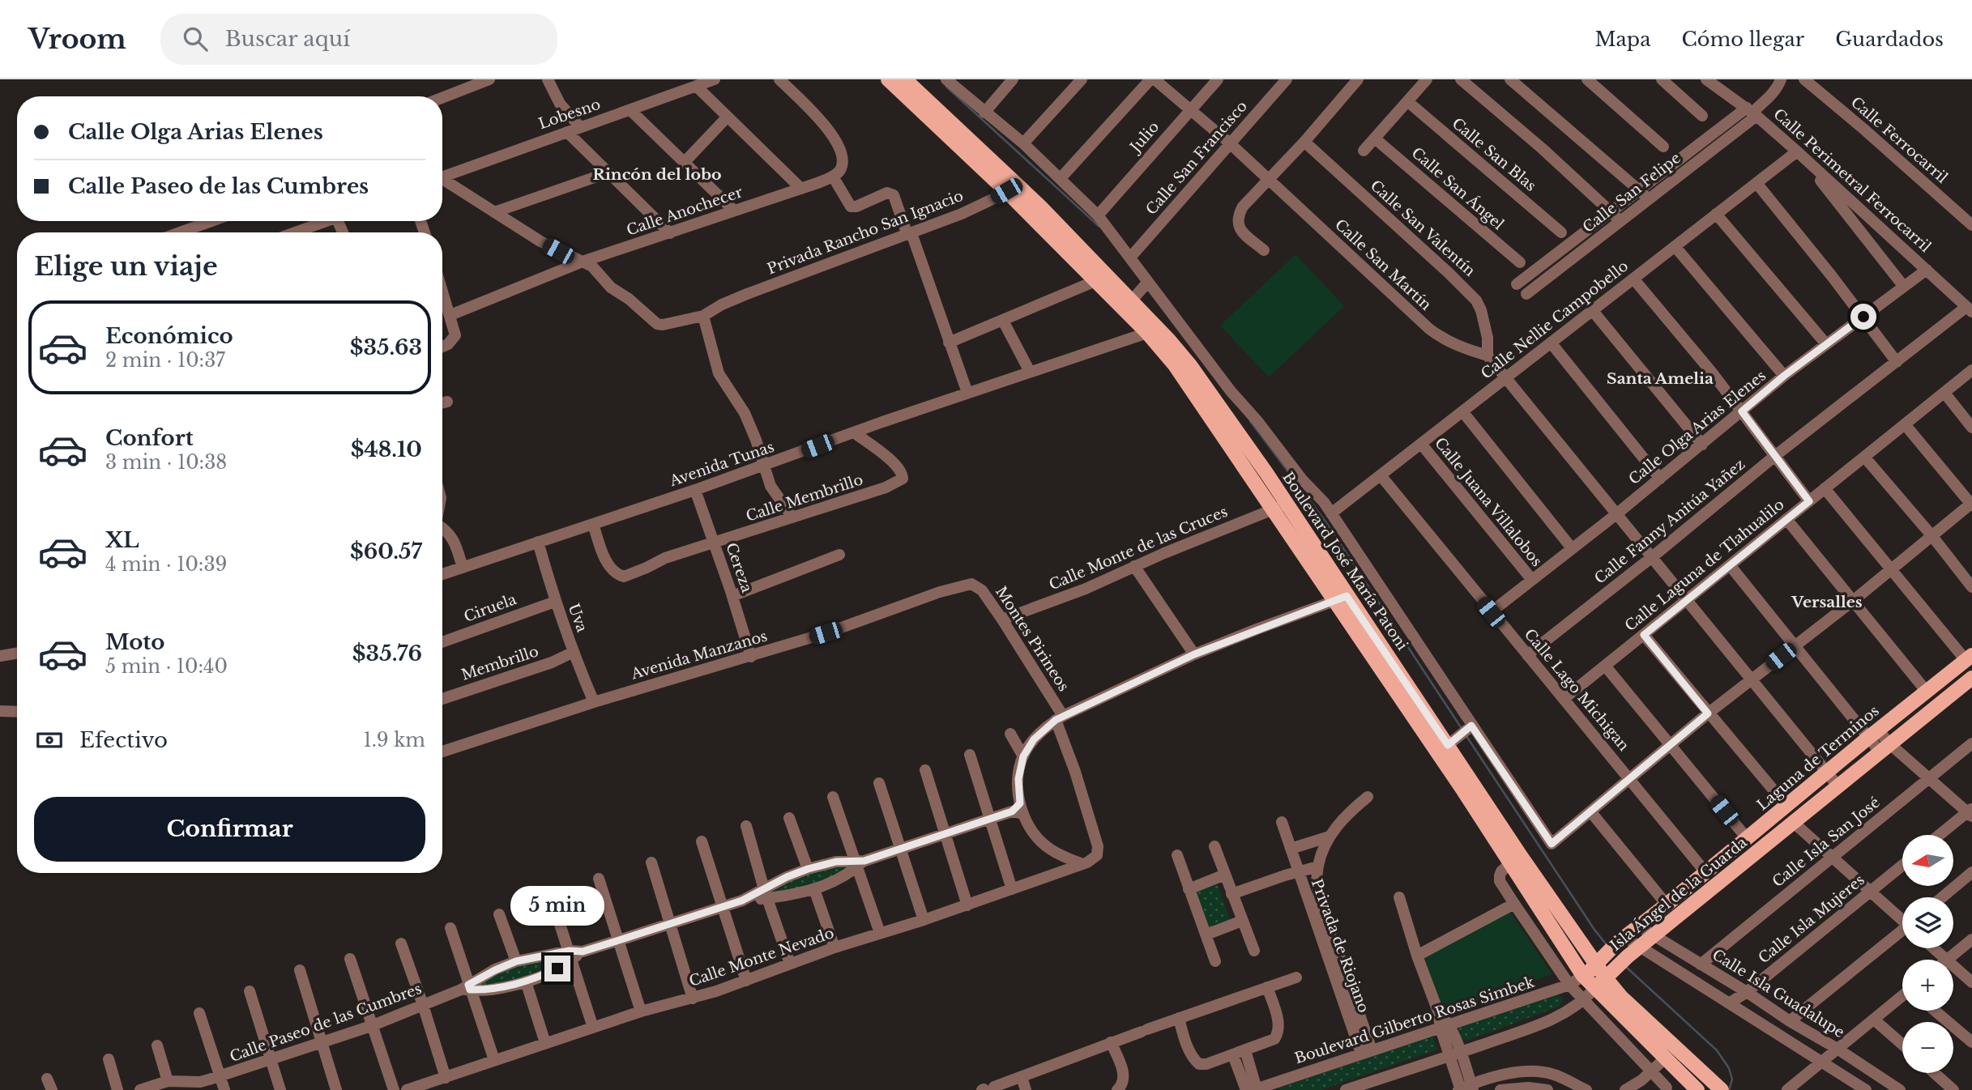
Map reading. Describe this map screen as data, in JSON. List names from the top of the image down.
{
  "streets": {
    "main road": ["Boulevard José María Patoni", "Laguna de Terminos", "Isla Ángel de la Guarda"],
    "street": [
      "Lobesno",
      "Julio",
      "Calle Ferrocarril",
      "Calle San Blas",
      "Calle San Francisco",
      "Calle Perimetral Ferrocarril",
      "Calle San Ángel",
      "Calle San Felipe",
      "Calle Anochecer",
      "Calle San Valentín",
      "Privada Rancho San Ignacio",
      "Calle San Martín",
      "Calle Nellie Campobello",
      "Calle Olga Arias Elenes",
      "Avenida Tunas",
      "Calle Membrillo",
      "Calle Juana Villalobos",
      "Calle Fanny Anitúa Yañez",
      "Calle Monte de las Cruces",
      "Calle Laguna de Tlahualilo",
      "Cereza",
      "Ciruela",
      "Uva",
      "Montes Pirineos",
      "Avenida Manzanos",
      "Membrillo",
      "Calle Lago Michigan",
      "Calle Isla San José",
      "Calle Isla Mujeres",
      "Privada de Riojano",
      "Calle Monte Nevado",
      "Calle Isla Guadalupe",
      "Boulevard Gilberto Rosas Simbek",
      "Calle Paseo de las Cumbres"
    ]
  },
  "crossings": [
    ["Julio", "Calle San Martín"],
    ["Calle San Francisco", "Calle San Martín"],
    ["Calle Perimetral Ferrocarril", "Calle San Felipe"],
    ["Calle Perimetral Ferrocarril", "Calle Nellie Campobello"],
    ["Calle Perimetral Ferrocarril", "Calle Olga Arias Elenes"],
    ["Calle Perimetral Ferrocarril", "Calle Fanny Anitúa Yañez"],
    ["Calle Anochecer", "Privada Rancho San Ignacio"],
    ["Calle San Valentín", "Calle San Martín"],
    ["Privada Rancho San Ignacio", "Boulevard José María Patoni"],
    ["Calle Nellie Campobello", "Calle Juana Villalobos"],
    ["Calle Nellie Campobello", "Calle Lago Michigan"],
    ["Calle Olga Arias Elenes", "Calle Juana Villalobos"],
    ["Calle Olga Arias Elenes", "Calle Lago Michigan"],
    ["Avenida Tunas", "Calle Membrillo"],
    ["Avenida Tunas", "Boulevard José María Patoni"],
    ["Avenida Tunas", "Cereza"],
    ["Avenida Tunas", "Uva"],
    ["Calle Membrillo", "Cereza"],
    ["Calle Fanny Anitúa Yañez", "Calle Lago Michigan"],
    ["Calle Monte de las Cruces", "Boulevard José María Patoni"],
    ["Calle Monte de las Cruces", "Montes Pirineos"],
    ["Boulevard José María Patoni", "Laguna de Terminos"],
    ["Boulevard José María Patoni", "Isla Ángel de la Guarda"],
    ["Boulevard José María Patoni", "Boulevard Gilberto Rosas Simbek"],
    ["Calle Laguna de Tlahualilo", "Calle Lago Michigan"],
    ["Cereza", "Avenida Manzanos"],
    ["Ciruela", "Uva"],
    ["Uva", "Avenida Manzanos"],
    ["Uva", "Membrillo"],
    ["Montes Pirineos", "Avenida Manzanos"],
    ["Montes Pirineos", "Calle Monte Nevado"],
    ["Calle Lago Michigan", "Laguna de Terminos"],
    ["Laguna de Terminos", "Calle Isla Guadalupe"],
    ["Laguna de Terminos", "Boulevard Gilberto Rosas Simbek"],
    ["Calle Isla San José", "Calle Isla Guadalupe"],
    ["Isla Ángel de la Guarda", "Calle Isla Guadalupe"],
    ["Calle Isla Mujeres", "Calle Isla Guadalupe"],
    ["Privada de Riojano", "Boulevard Gilberto Rosas Simbek"]
  ],
  "districts": ["Rincón del lobo", "Santa Amelia", "Versalles"],
  "north": "left",
  "page": {
    "header": "Vroom",
    "search": "Buscar aquí",
    "nav": ["Mapa", "Cómo llegar", "Guardados"],
    "banner": ["Calle Olga Arias Elenes", "Calle Paseo de las Cumbres"],
    "heading": "Elige un viaje",
    "list": [
      {
        "name": "Económico",
        "note": "2 min · 10:37",
        "value": "$35.63"
      },
      {
        "name": "Confort",
        "note": "3 min · 10:38",
        "value": "$48.10"
      },
      {
        "name": "XL",
        "note": "4 min · 10:39",
        "value": "$60.57"
      },
      {
        "name": "Moto",
        "note": "5 min · 10:40",
        "value": "$35.76"
      }
    ],
    "pay": ["Efectivo", "1.9 km"],
    "buttons": "Confirmar",
    "map_buttons": ["+", "−"],
    "bubble": "5 min"
  }
}
